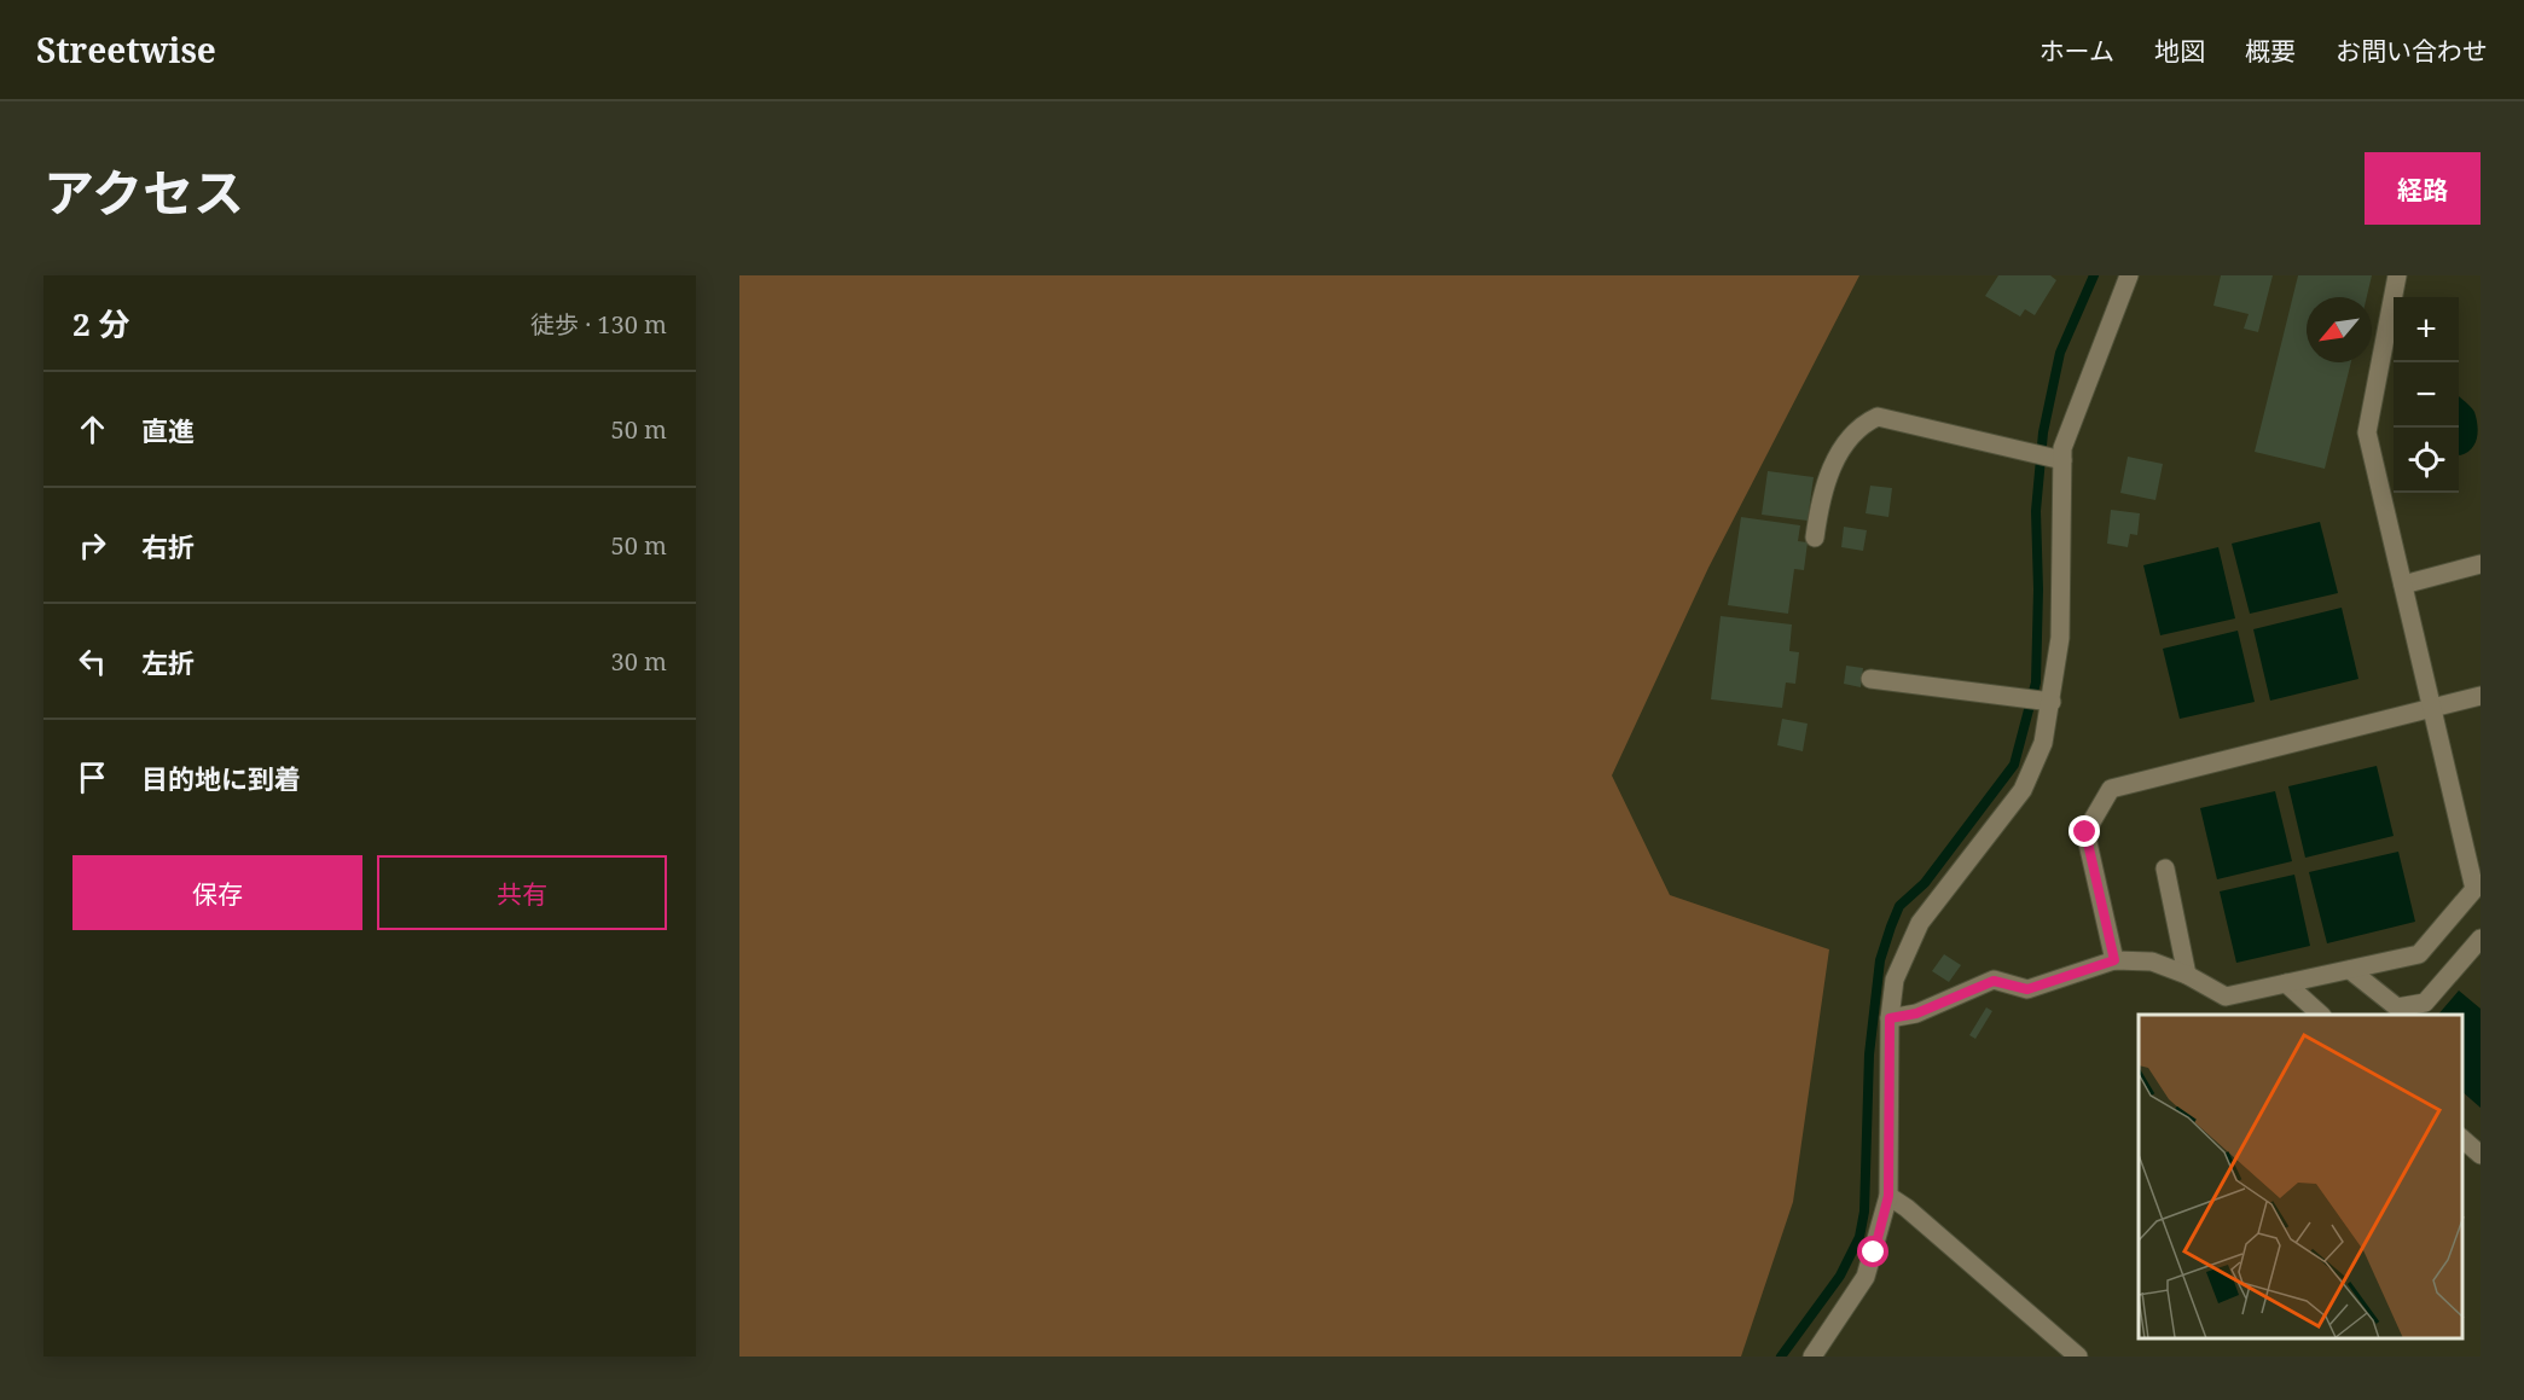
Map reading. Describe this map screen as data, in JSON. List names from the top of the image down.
{
  "north": "bottom left",
  "page": {
    "header": "Streetwise",
    "nav": [
      "ホーム",
      "地図",
      "概要",
      "お問い合わせ"
    ],
    "title": "アクセス",
    "buttons": [
      "経路",
      ["保存", "共有"]
    ],
    "heading": ["2 分", "徒歩 · 130 m"],
    "map_buttons": ["+", "−"],
    "list": [
      ["直進", "50 m"],
      ["右折", "50 m"],
      ["左折", "30 m"],
      "目的地に到着"
    ]
  }
}
